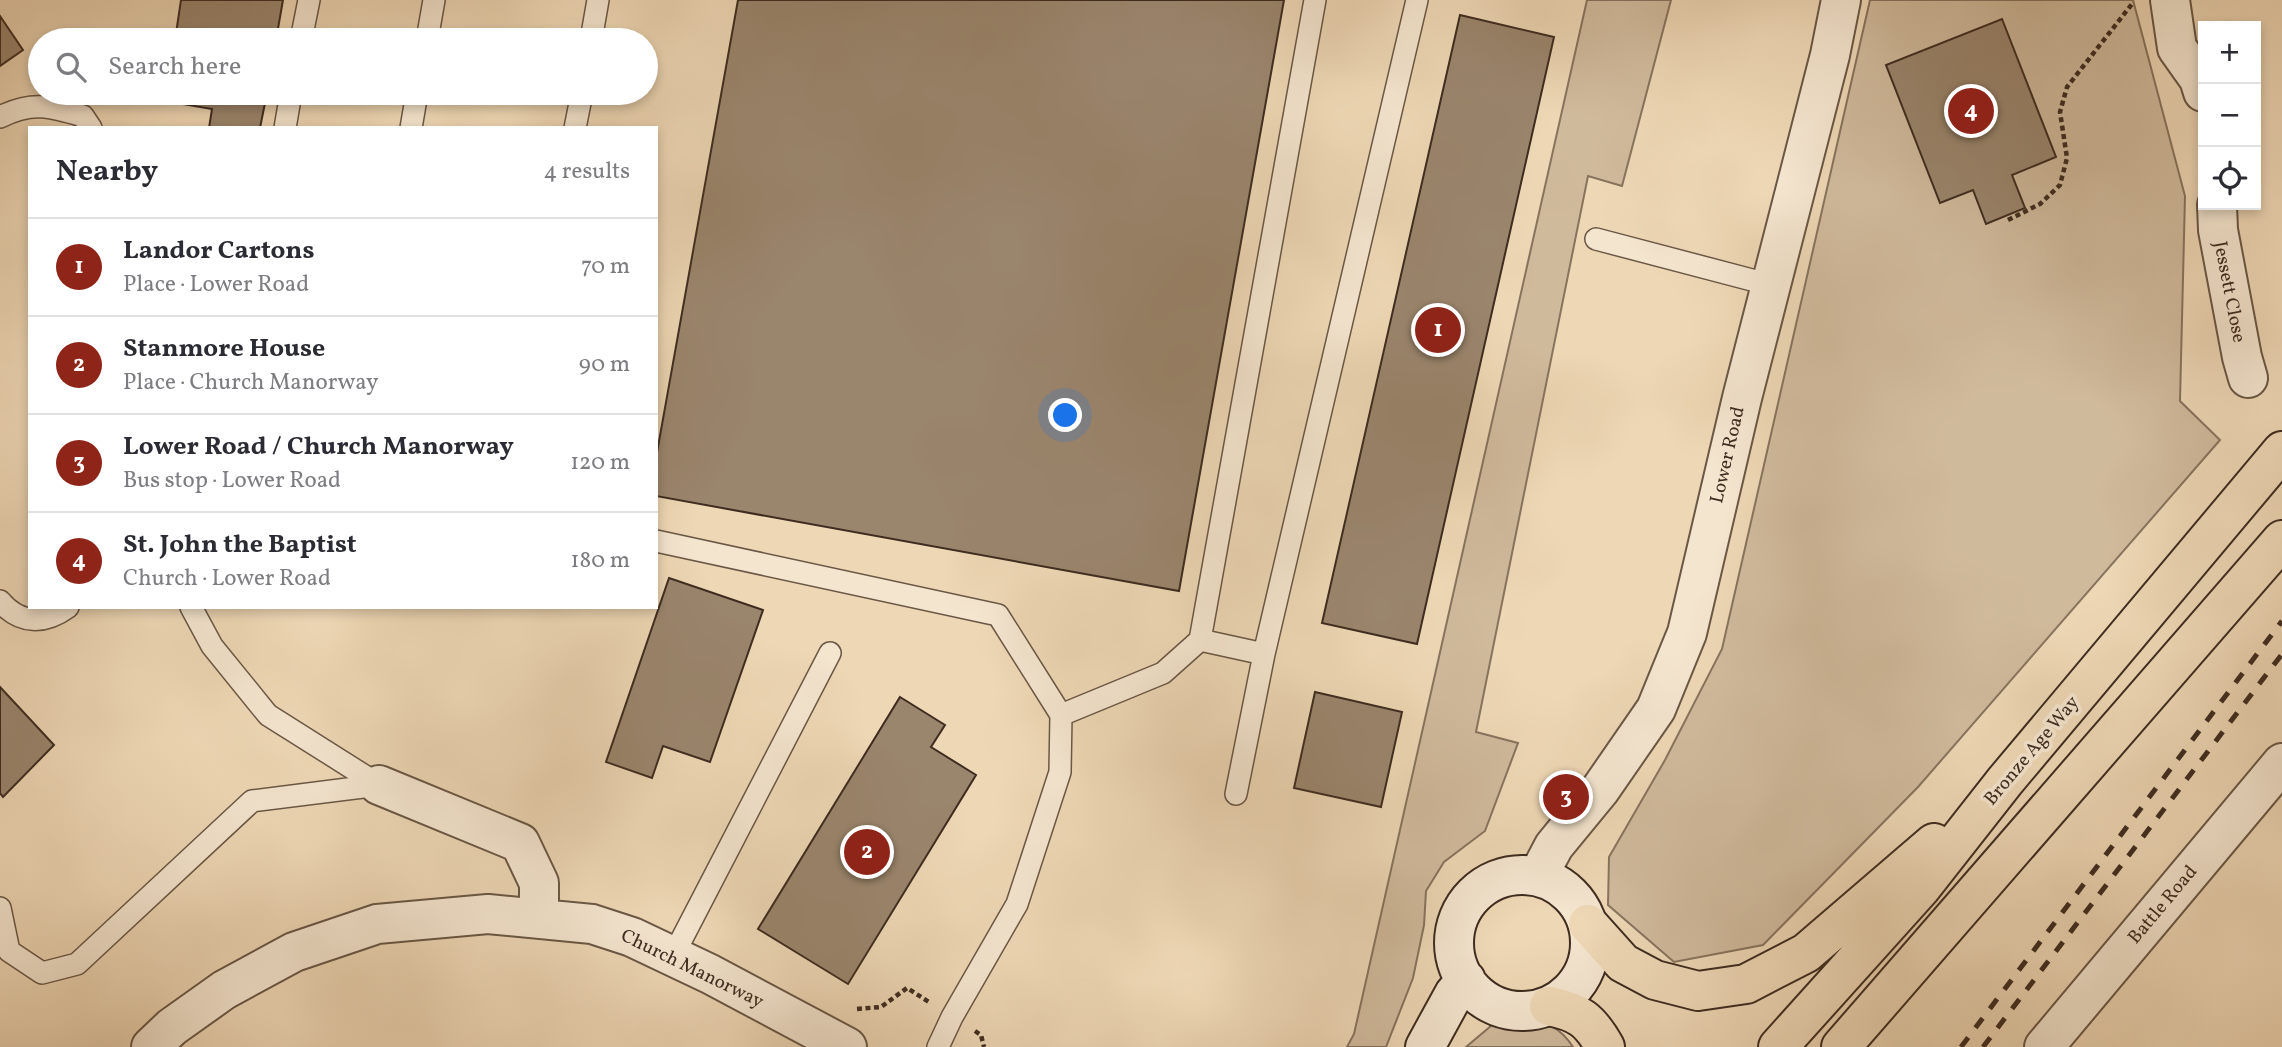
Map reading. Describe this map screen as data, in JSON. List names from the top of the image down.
{
  "streets": {
    "main road": ["Bronze Age Way"],
    "street": [
      "Jessett Close",
      "Lower Road",
      "Battle Road",
      "Church Manorway"
    ]
  },
  "page": {
    "map_buttons": ["+", "−"],
    "search": "Search here",
    "pins": [
      "4",
      "1",
      "3",
      "2"
    ],
    "heading": ["Nearby", "4 results"],
    "list": [
      {
        "mark": "1",
        "name": "Landor Cartons",
        "note": "Place · Lower Road",
        "value": "70 m"
      },
      {
        "mark": "2",
        "name": "Stanmore House",
        "note": "Place · Church Manorway",
        "value": "90 m"
      },
      {
        "mark": "3",
        "name": "Lower Road / Church Manorway",
        "note": "Bus stop · Lower Road",
        "value": "120 m"
      },
      {
        "mark": "4",
        "name": "St. John the Baptist",
        "note": "Church · Lower Road",
        "value": "180 m"
      }
    ]
  }
}
